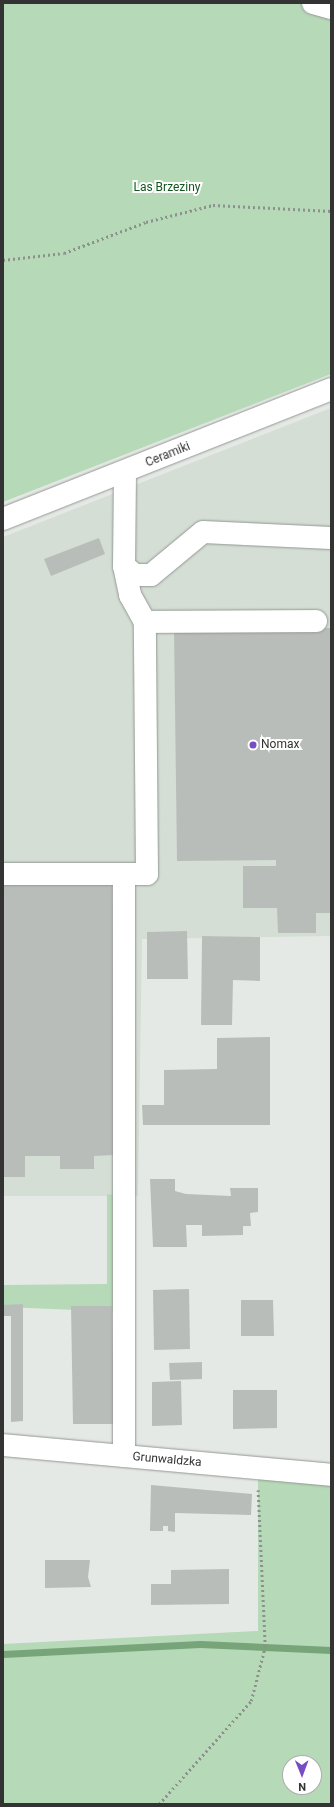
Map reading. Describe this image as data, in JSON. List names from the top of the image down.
{
  "streets": {
    "street": ["Ceramiki", "Grunwaldzka"]
  },
  "parks": ["Las Brzeziny"],
  "places": ["Nomax"],
  "north": "bottom"
}
